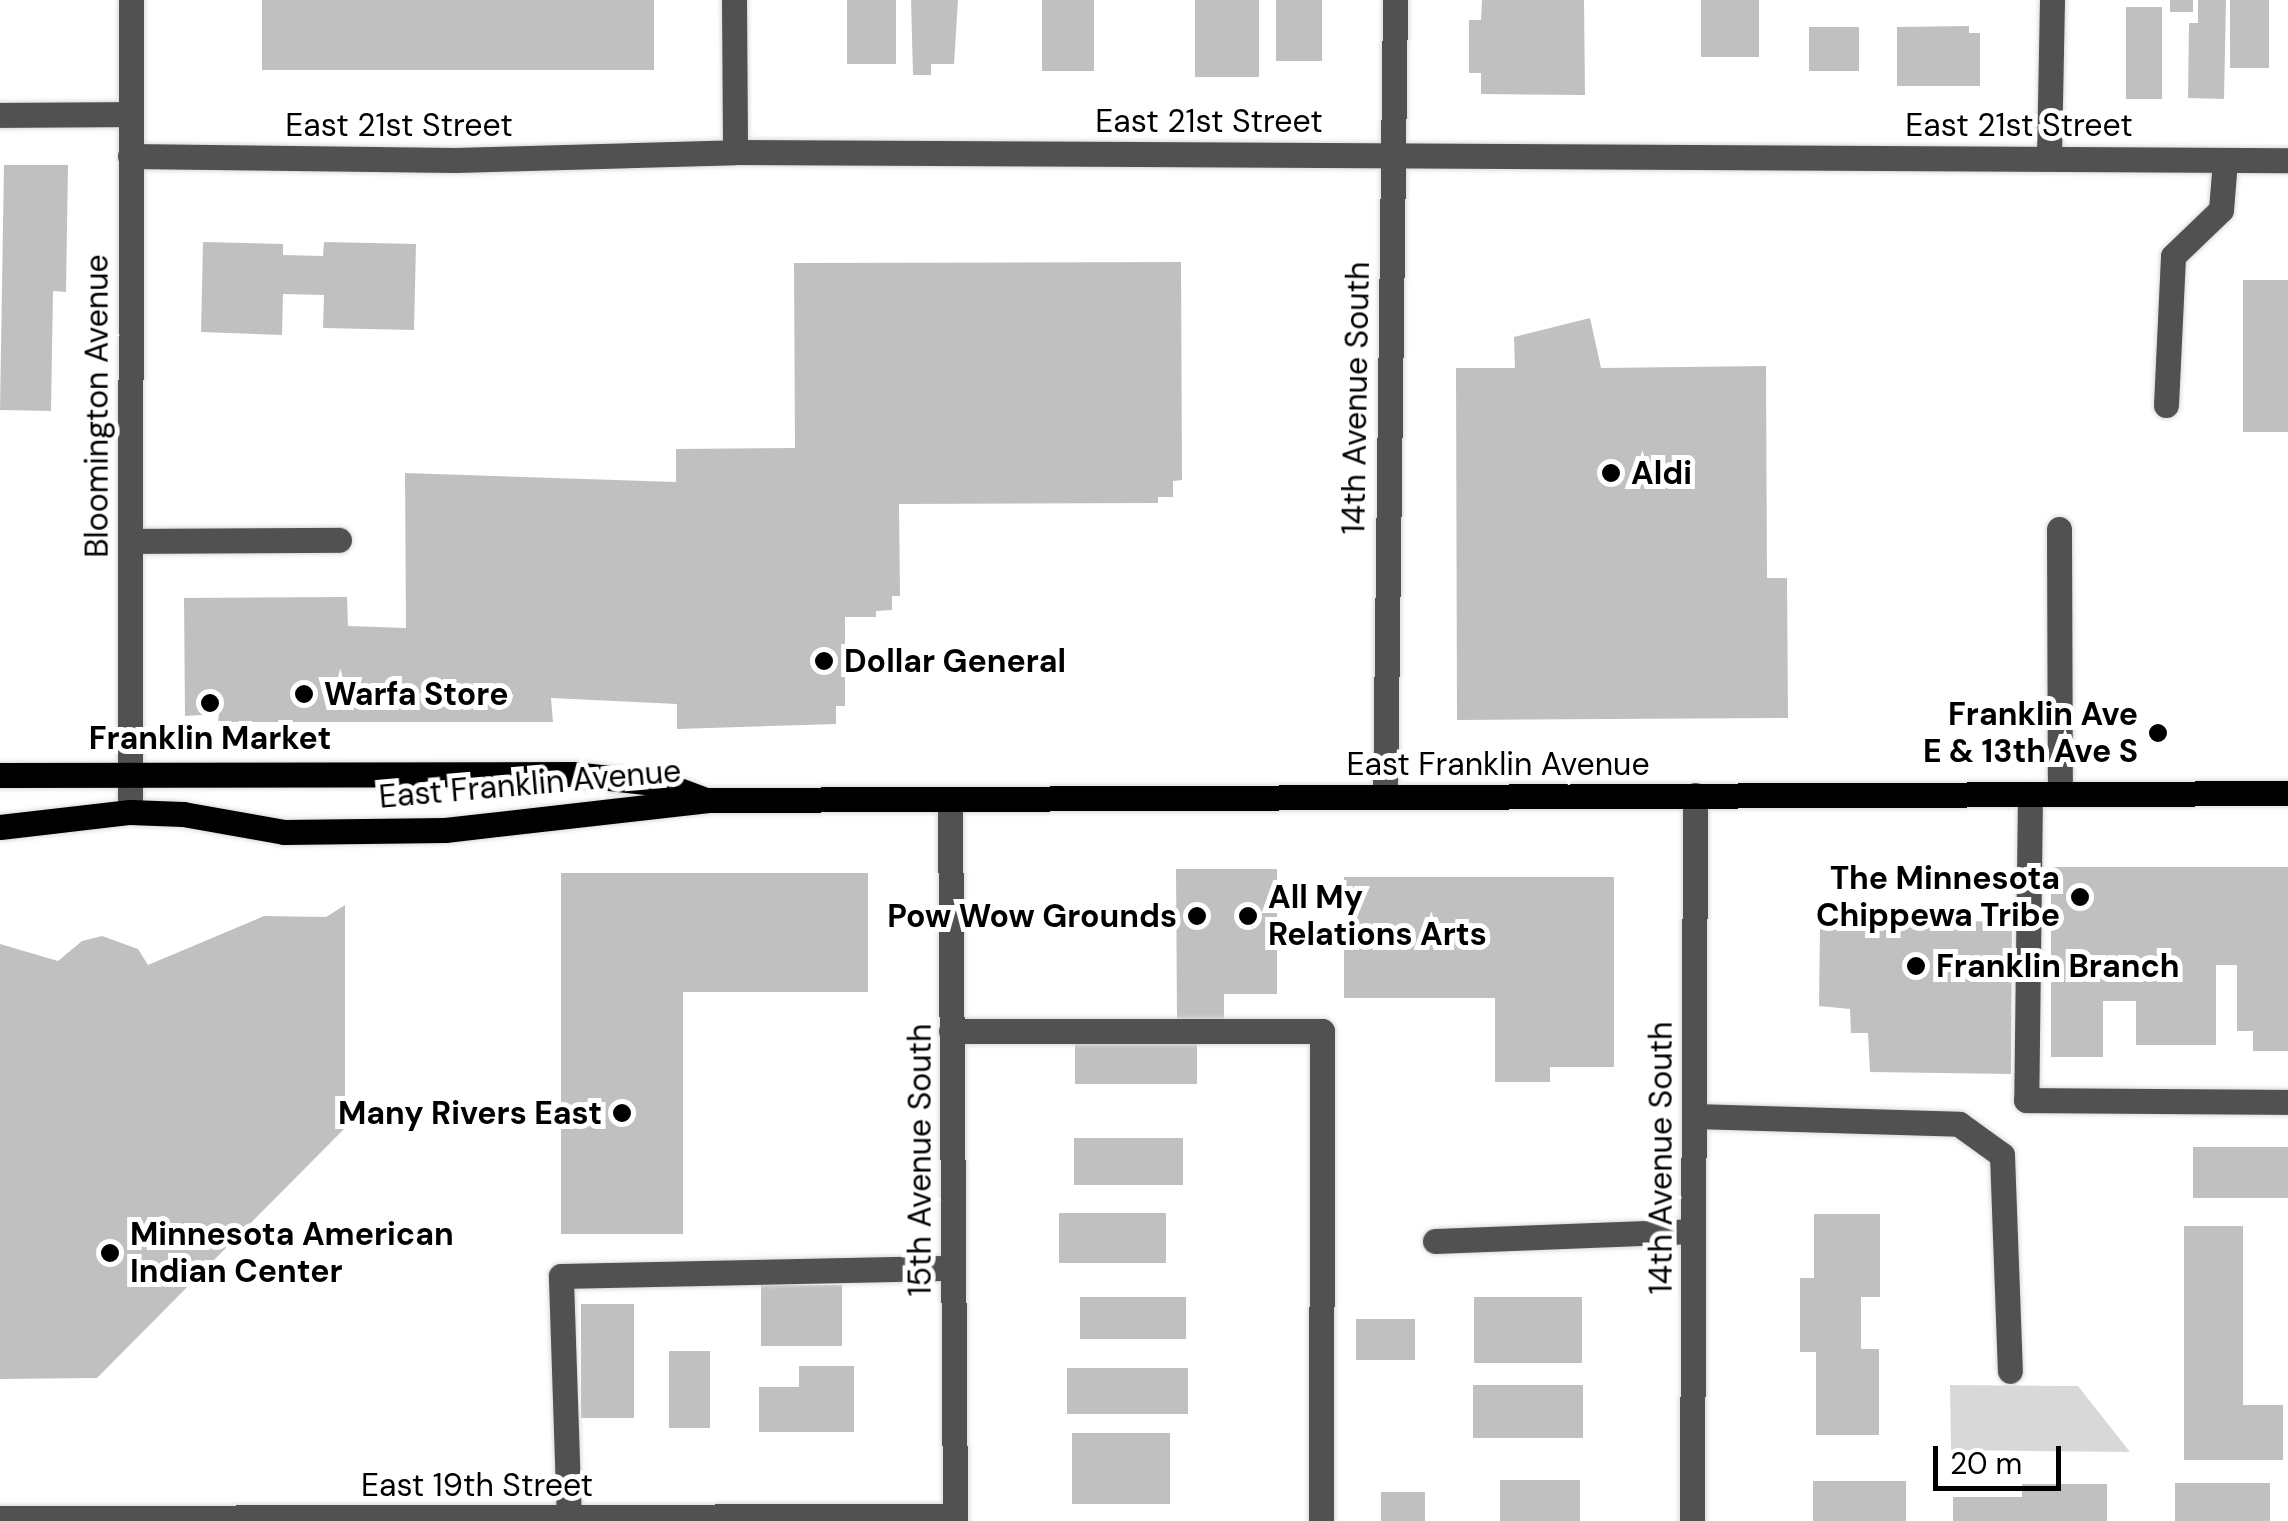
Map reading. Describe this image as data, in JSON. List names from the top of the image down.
{
  "streets": {
    "main road": ["East Franklin Avenue"],
    "street": [
      "East 21st Street",
      "14th Avenue South",
      "Bloomington Avenue",
      "15th Avenue South",
      "East 19th Street"
    ]
  },
  "crossings": [
    ["East 21st Street", "14th Avenue South"],
    ["East 21st Street", "Bloomington Avenue"],
    ["14th Avenue South", "East Franklin Avenue"],
    ["Bloomington Avenue", "East Franklin Avenue"],
    ["East Franklin Avenue", "15th Avenue South"],
    ["15th Avenue South", "East 19th Street"]
  ],
  "places": [
    "Aldi",
    "Dollar General",
    "Warfa Store",
    "Franklin Market",
    "Franklin Ave E & 13th Ave S",
    "The Minnesota Chippewa Tribe",
    "Pow Wow Grounds",
    "All My Relations Arts",
    "Franklin Branch",
    "Many Rivers East",
    "Minnesota American Indian Center"
  ],
  "scale_bar": "20 m"
}
